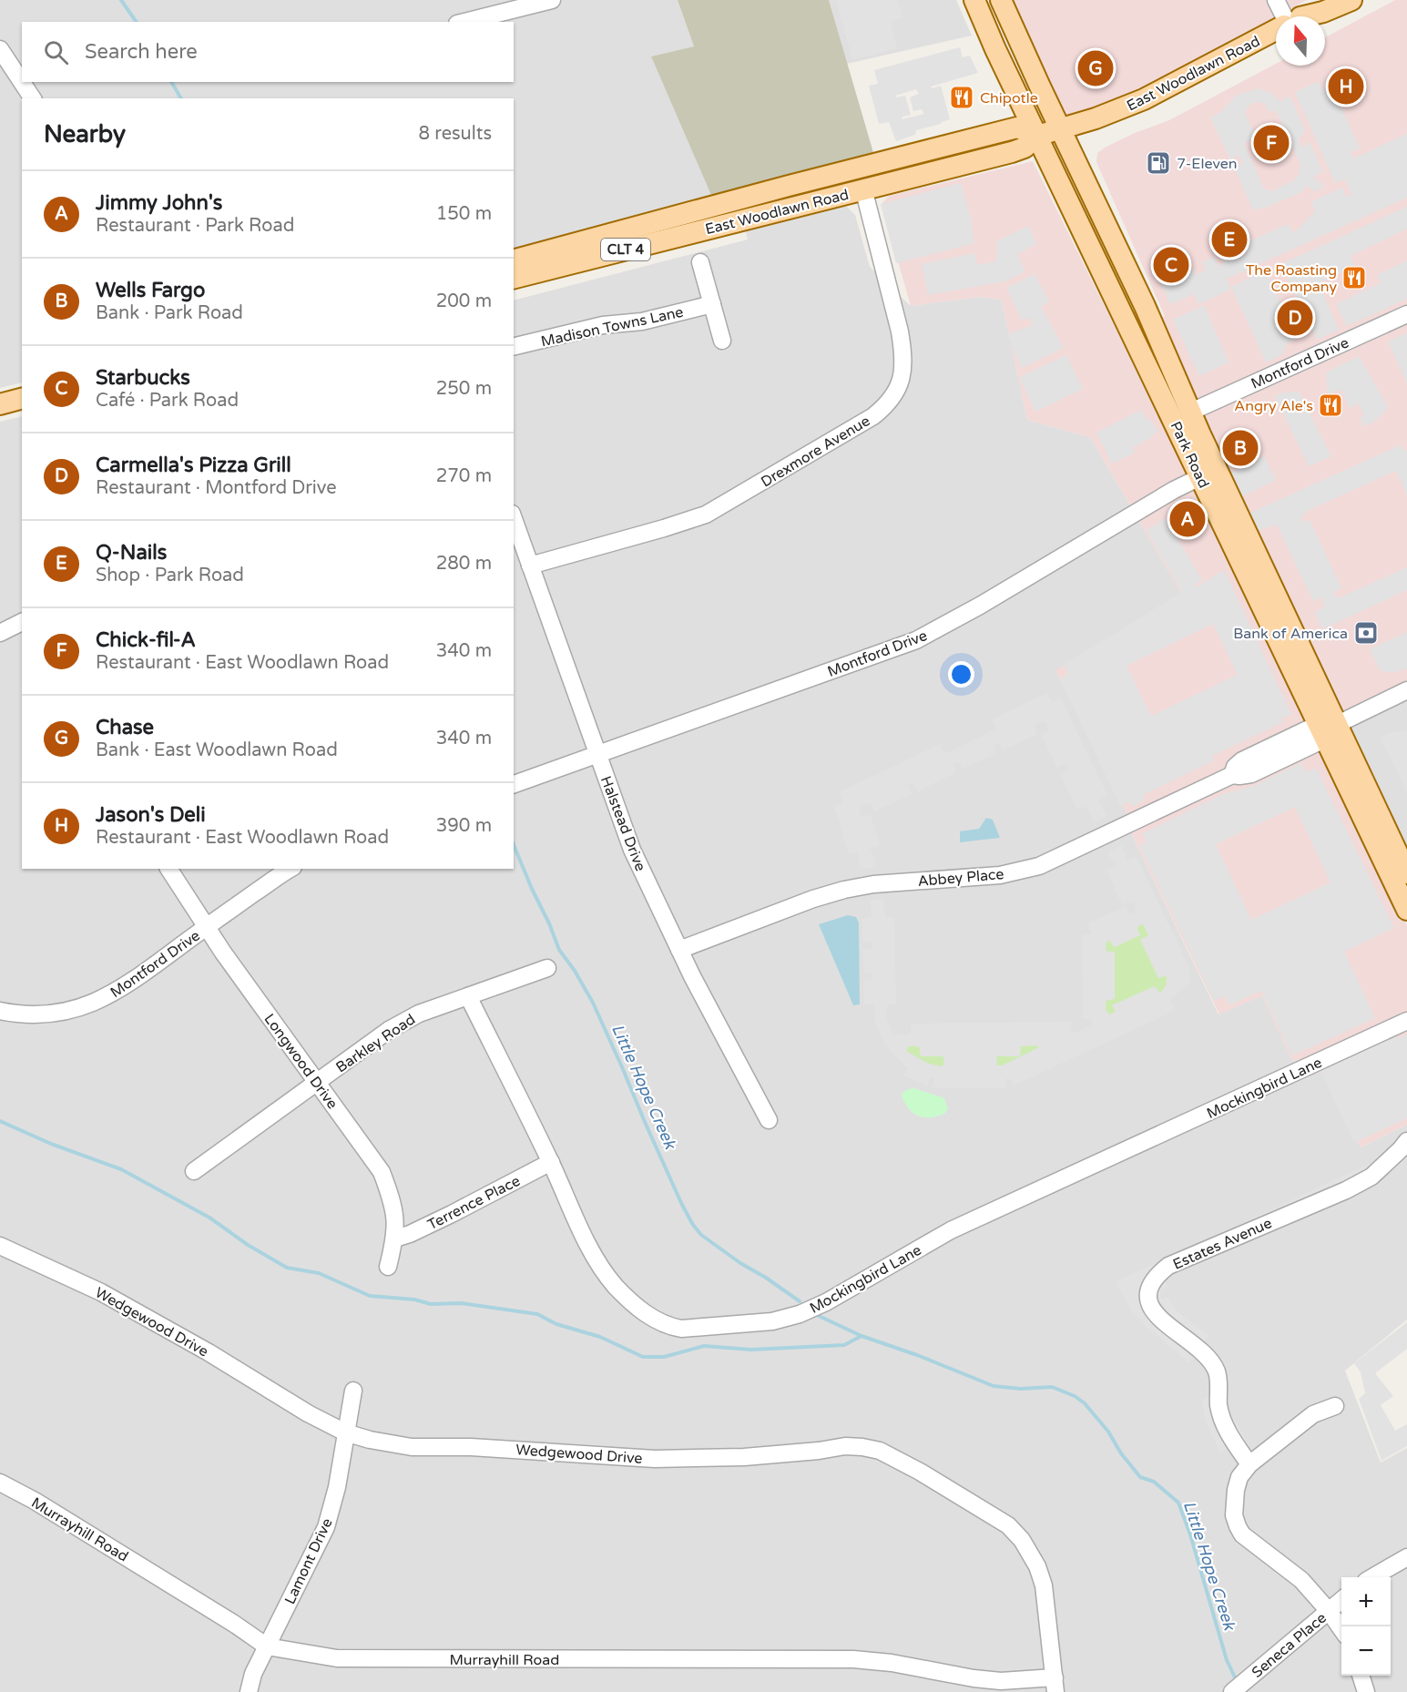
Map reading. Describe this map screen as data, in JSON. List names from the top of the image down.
{
  "streets": {
    "main road": ["East Woodlawn Road", "CLT 4", "Park Road"],
    "street": [
      "Madison Towns Lane",
      "Montford Drive",
      "Drexmore Avenue",
      "Halstead Drive",
      "Abbey Place",
      "Barkley Road",
      "Longwood Drive",
      "Mockingbird Lane",
      "Terrence Place",
      "Estates Avenue",
      "Wedgewood Drive",
      "Murrayhill Road",
      "Lamont Drive",
      "Seneca Place"
    ]
  },
  "crossings": [
    ["East Woodlawn Road", "Drexmore Avenue"],
    ["East Woodlawn Road", "Park Road"],
    ["Montford Drive", "Park Road"],
    ["Montford Drive", "Halstead Drive"],
    ["Montford Drive", "Longwood Drive"],
    ["Drexmore Avenue", "Halstead Drive"],
    ["Park Road", "Abbey Place"],
    ["Halstead Drive", "Abbey Place"],
    ["Barkley Road", "Longwood Drive"],
    ["Barkley Road", "Mockingbird Lane"],
    ["Longwood Drive", "Terrence Place"],
    ["Mockingbird Lane", "Terrence Place"],
    ["Wedgewood Drive", "Murrayhill Road"],
    ["Wedgewood Drive", "Lamont Drive"],
    ["Murrayhill Road", "Lamont Drive"]
  ],
  "water": ["Little Hope Creek"],
  "places": {
    "restaurant": ["Chipotle", "The Roasting Company", "Angry Ale's"],
    "fuel station": ["7-Eleven"],
    "bank": ["Bank of America"]
  },
  "north": "top",
  "page": {
    "search": "Search here",
    "pins": [
      "G",
      "H",
      "F",
      "E",
      "C",
      "D",
      "B",
      "A"
    ],
    "heading": ["Nearby", "8 results"],
    "list": [
      {
        "mark": "A",
        "name": "Jimmy John's",
        "note": "Restaurant · Park Road",
        "value": "150 m"
      },
      {
        "mark": "B",
        "name": "Wells Fargo",
        "note": "Bank · Park Road",
        "value": "200 m"
      },
      {
        "mark": "C",
        "name": "Starbucks",
        "note": "Café · Park Road",
        "value": "250 m"
      },
      {
        "mark": "D",
        "name": "Carmella's Pizza Grill",
        "note": "Restaurant · Montford Drive",
        "value": "270 m"
      },
      {
        "mark": "E",
        "name": "Q-Nails",
        "note": "Shop · Park Road",
        "value": "280 m"
      },
      {
        "mark": "F",
        "name": "Chick-fil-A",
        "note": "Restaurant · East Woodlawn Road",
        "value": "340 m"
      },
      {
        "mark": "G",
        "name": "Chase",
        "note": "Bank · East Woodlawn Road",
        "value": "340 m"
      },
      {
        "mark": "H",
        "name": "Jason's Deli",
        "note": "Restaurant · East Woodlawn Road",
        "value": "390 m"
      }
    ],
    "map_buttons": ["+", "−"]
  }
}
